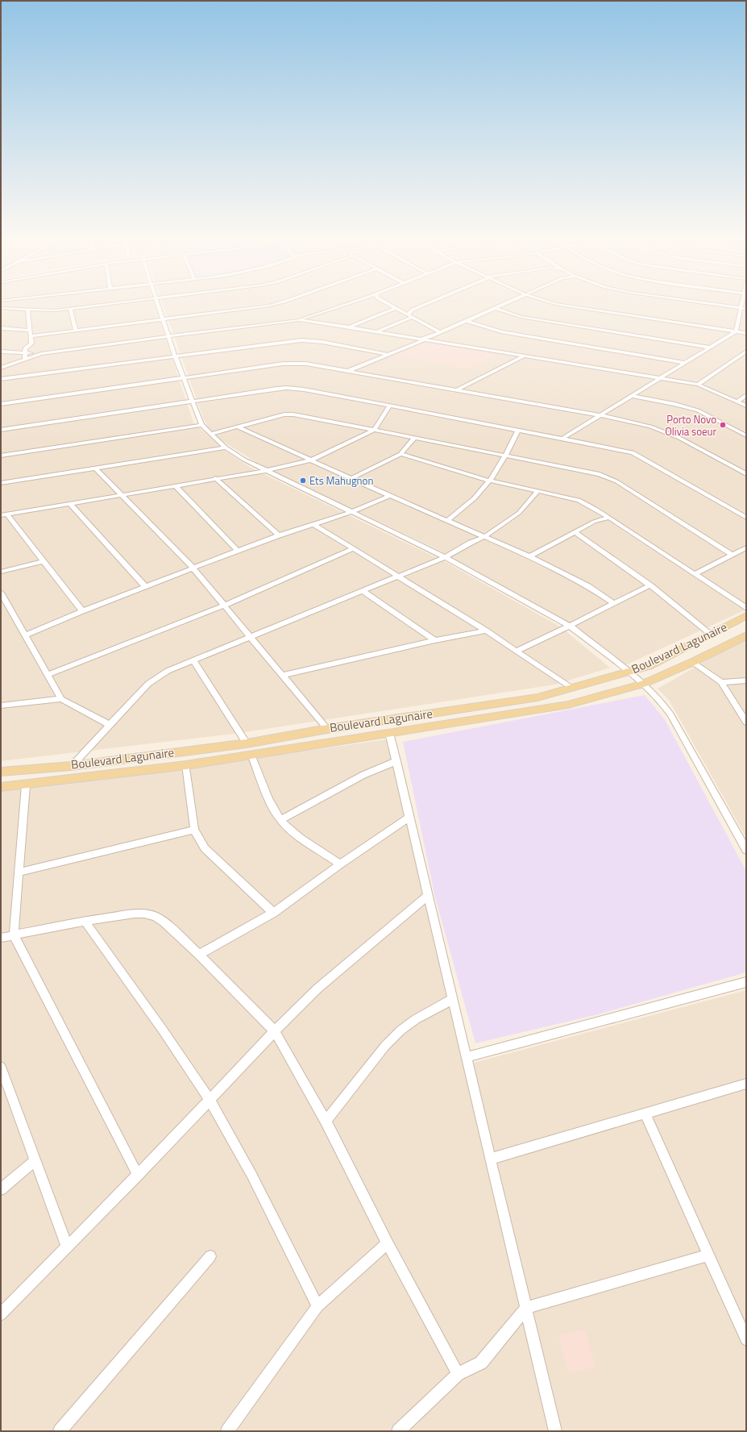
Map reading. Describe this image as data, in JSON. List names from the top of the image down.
{
  "streets": {
    "main road": ["Boulevard Lagunaire"]
  },
  "places": ["Porto Novo Olivia soeur", "Ets Mahugnon"]
}
